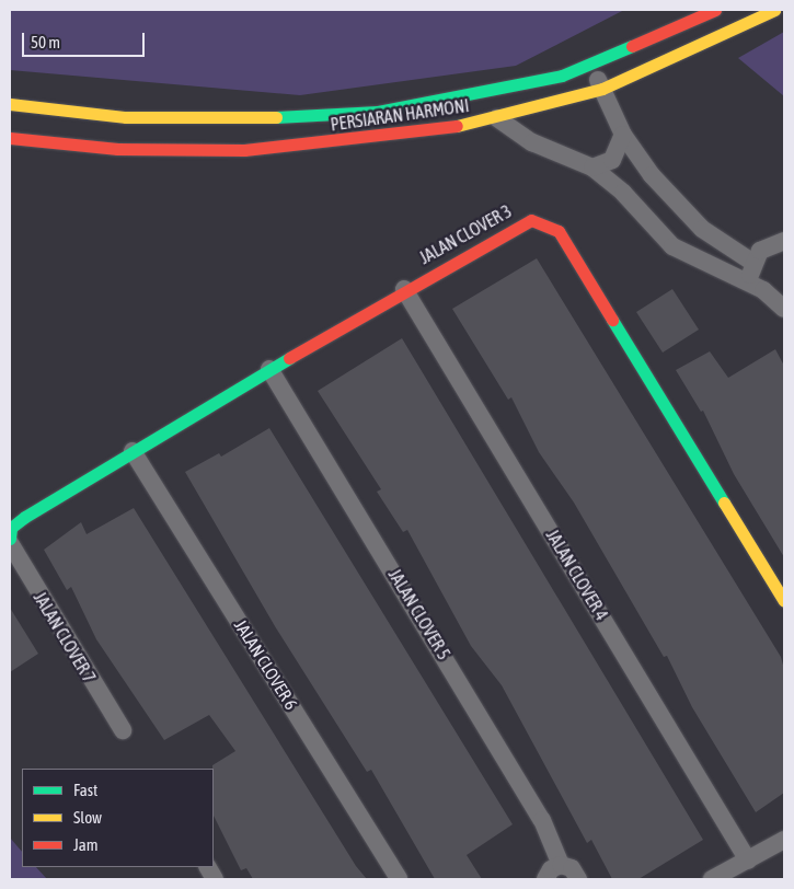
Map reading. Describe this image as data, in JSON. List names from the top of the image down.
{
  "streets": {
    "street": [
      "PERSIARAN HARMONI",
      "JALAN CLOVER 3",
      "JALAN CLOVER 4",
      "JALAN CLOVER 5",
      "JALAN CLOVER 7",
      "JALAN CLOVER 6"
    ]
  },
  "crossings": [
    ["JALAN CLOVER 3", "JALAN CLOVER 4"],
    ["JALAN CLOVER 3", "JALAN CLOVER 5"],
    ["JALAN CLOVER 3", "JALAN CLOVER 6"]
  ],
  "legend": ["Fast", "Slow", "Jam"],
  "scale_bar": "50 m"
}
